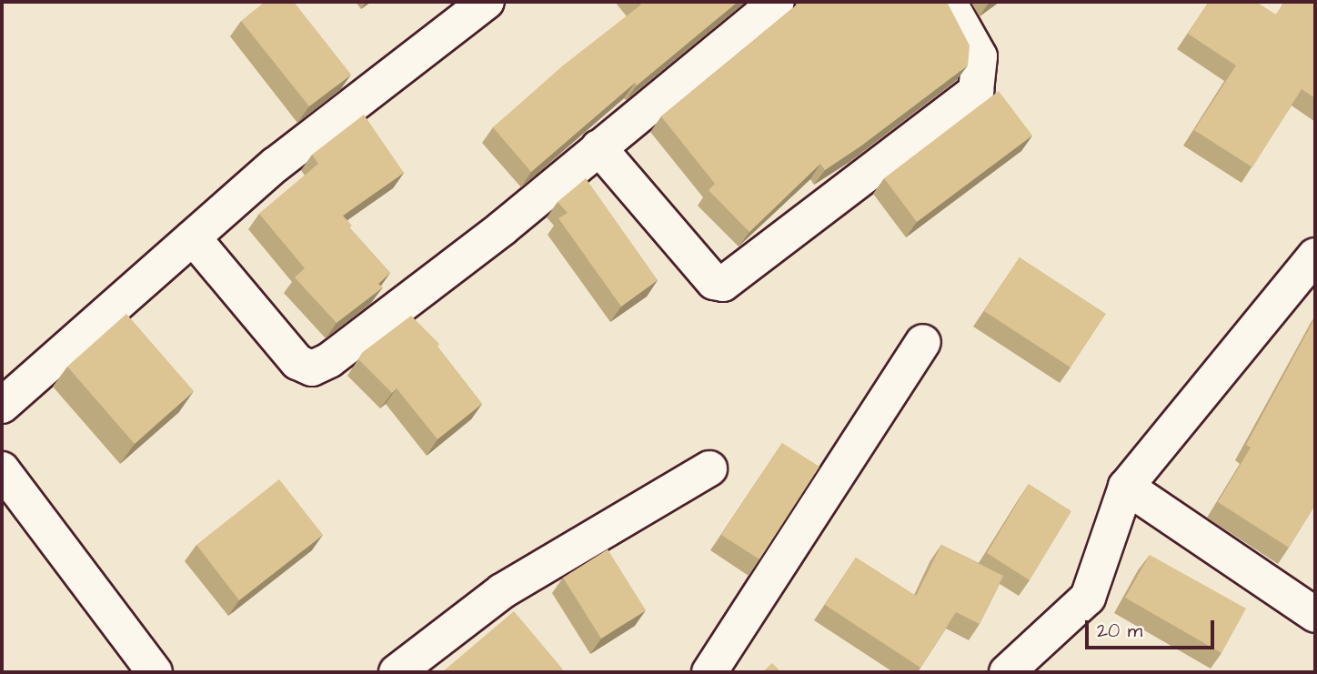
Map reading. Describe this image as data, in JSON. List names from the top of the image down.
{
  "scale_bar": "20 m"
}
